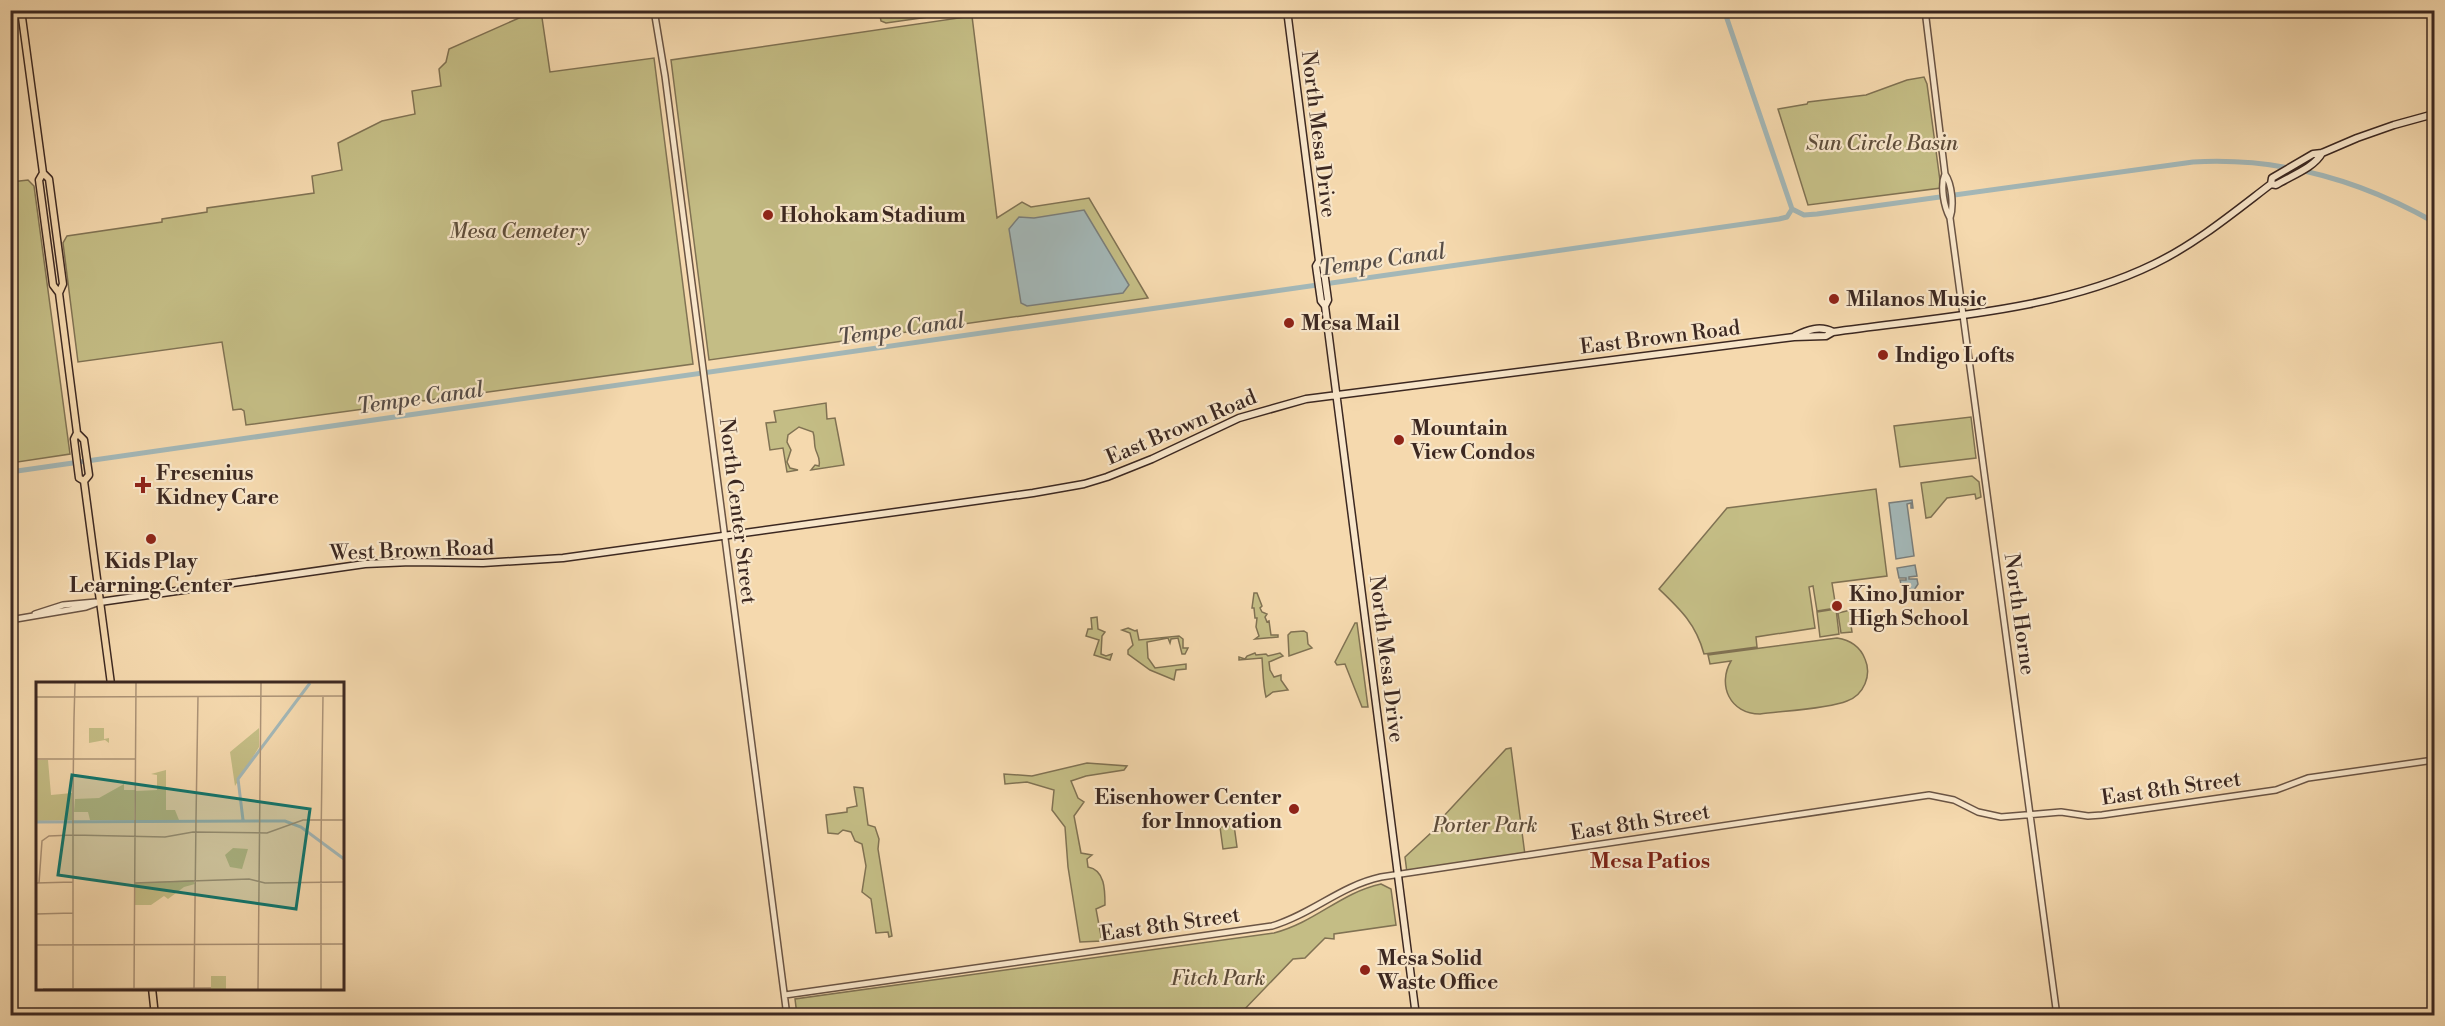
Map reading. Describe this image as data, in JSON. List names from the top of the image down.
{
  "streets": {
    "main road": ["North Mesa Drive", "East Brown Road", "West Brown Road"],
    "street": ["North Center Street", "North Horne", "East 8th Street"]
  },
  "crossings": [
    ["North Mesa Drive", "East Brown Road"],
    ["North Mesa Drive", "East 8th Street"],
    ["East Brown Road", "North Center Street"],
    ["East Brown Road", "West Brown Road"],
    ["East Brown Road", "North Horne"],
    ["North Center Street", "West Brown Road"],
    ["North Center Street", "East 8th Street"],
    ["North Horne", "East 8th Street"]
  ],
  "districts": ["Mesa Patios"],
  "water": ["Tempe Canal"],
  "parks": [
    "Sun Circle Basin",
    "Mesa Cemetery",
    "Porter Park",
    "Fitch Park"
  ],
  "places": {
    "other": [
      "Hohokam Stadium",
      "Milanos Music",
      "Mesa Mail",
      "Indigo Lofts",
      "Mountain View Condos",
      "Kids Play Learning Center",
      "Kino Junior High School",
      "Eisenhower Center for Innovation",
      "Mesa Solid Waste Office"
    ],
    "health": ["Fresenius Kidney Care"]
  }
}
